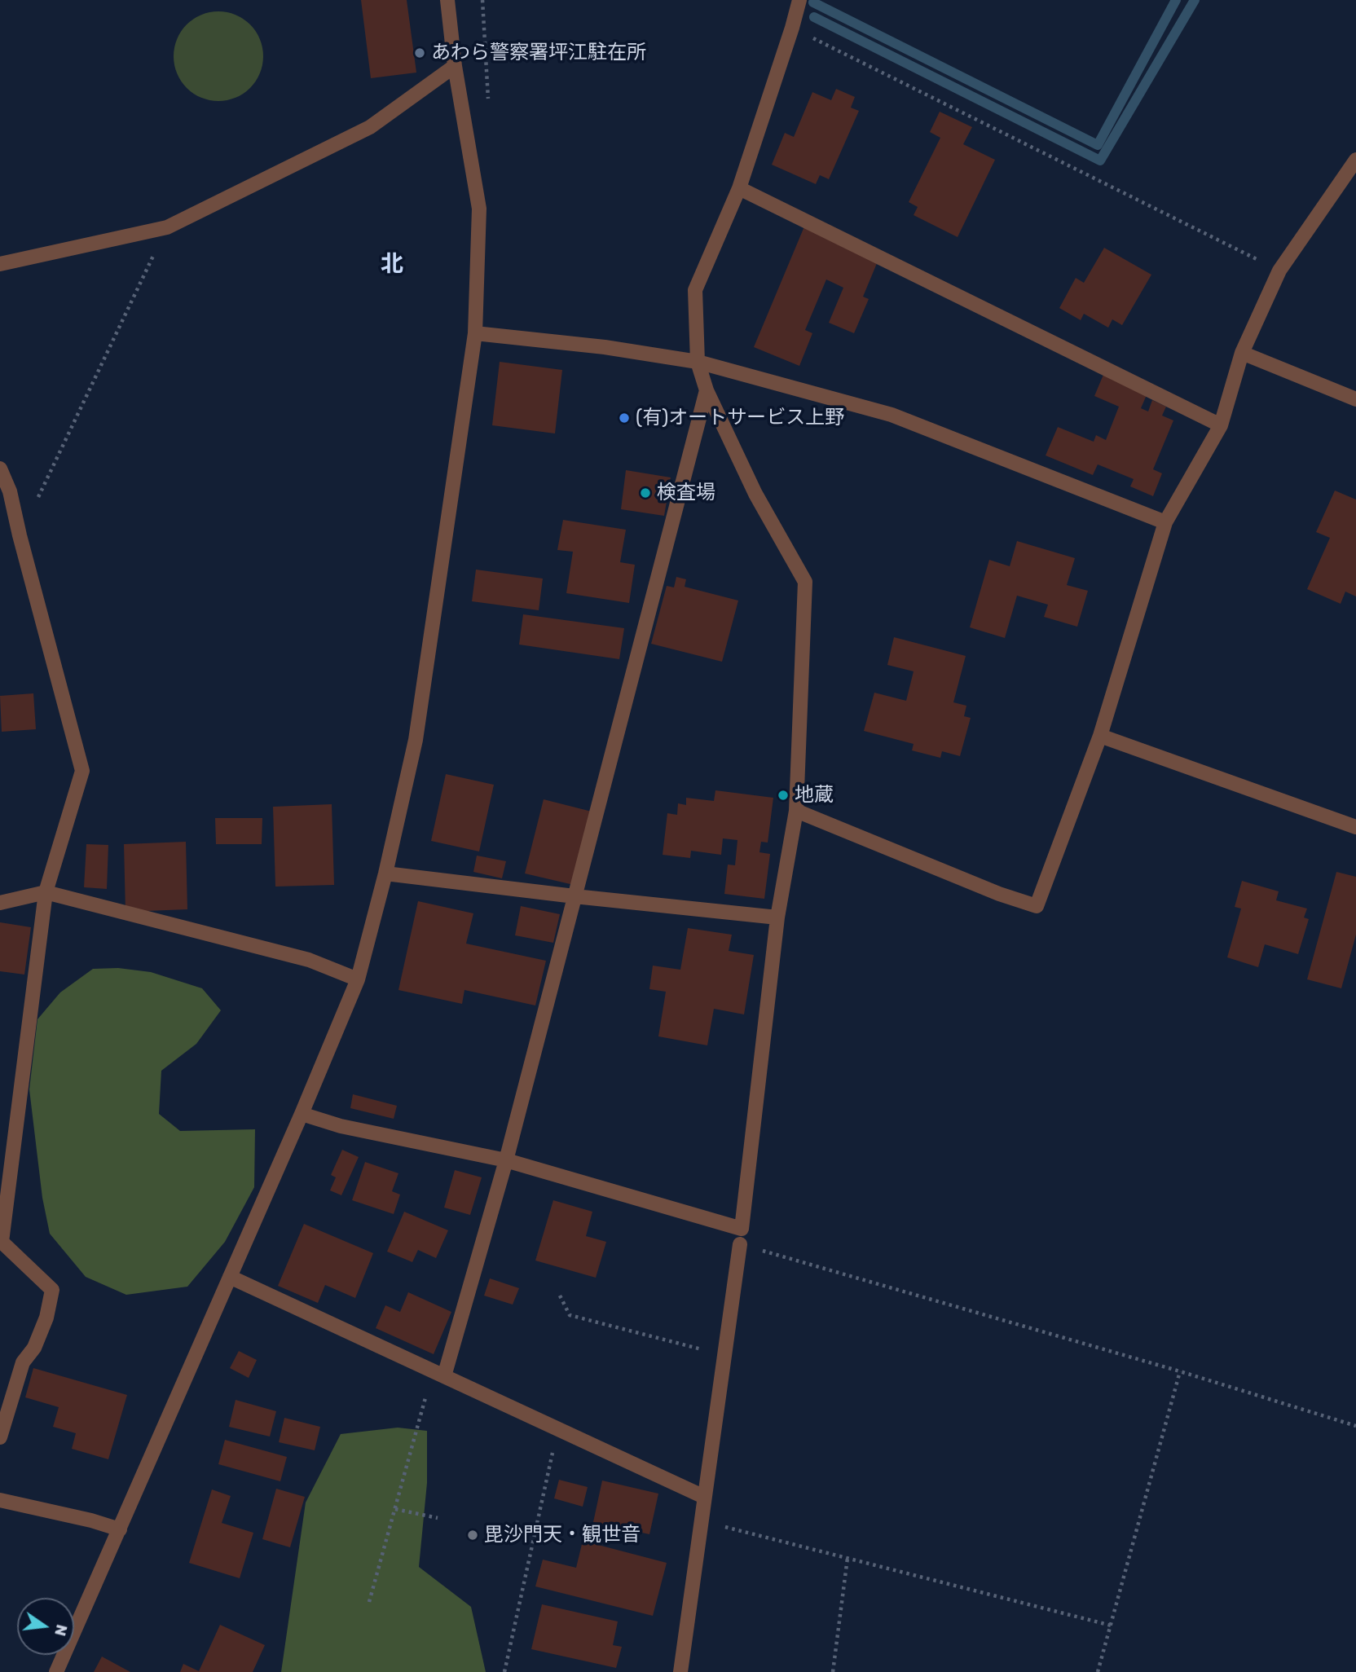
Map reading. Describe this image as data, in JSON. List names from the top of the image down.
{
  "districts": ["北"],
  "places": [
    "あわら警察署坪江駐在所",
    "(有)オートサービス上野",
    "検査場",
    "地蔵",
    "毘沙門天・観世音"
  ],
  "north": "right"
}
